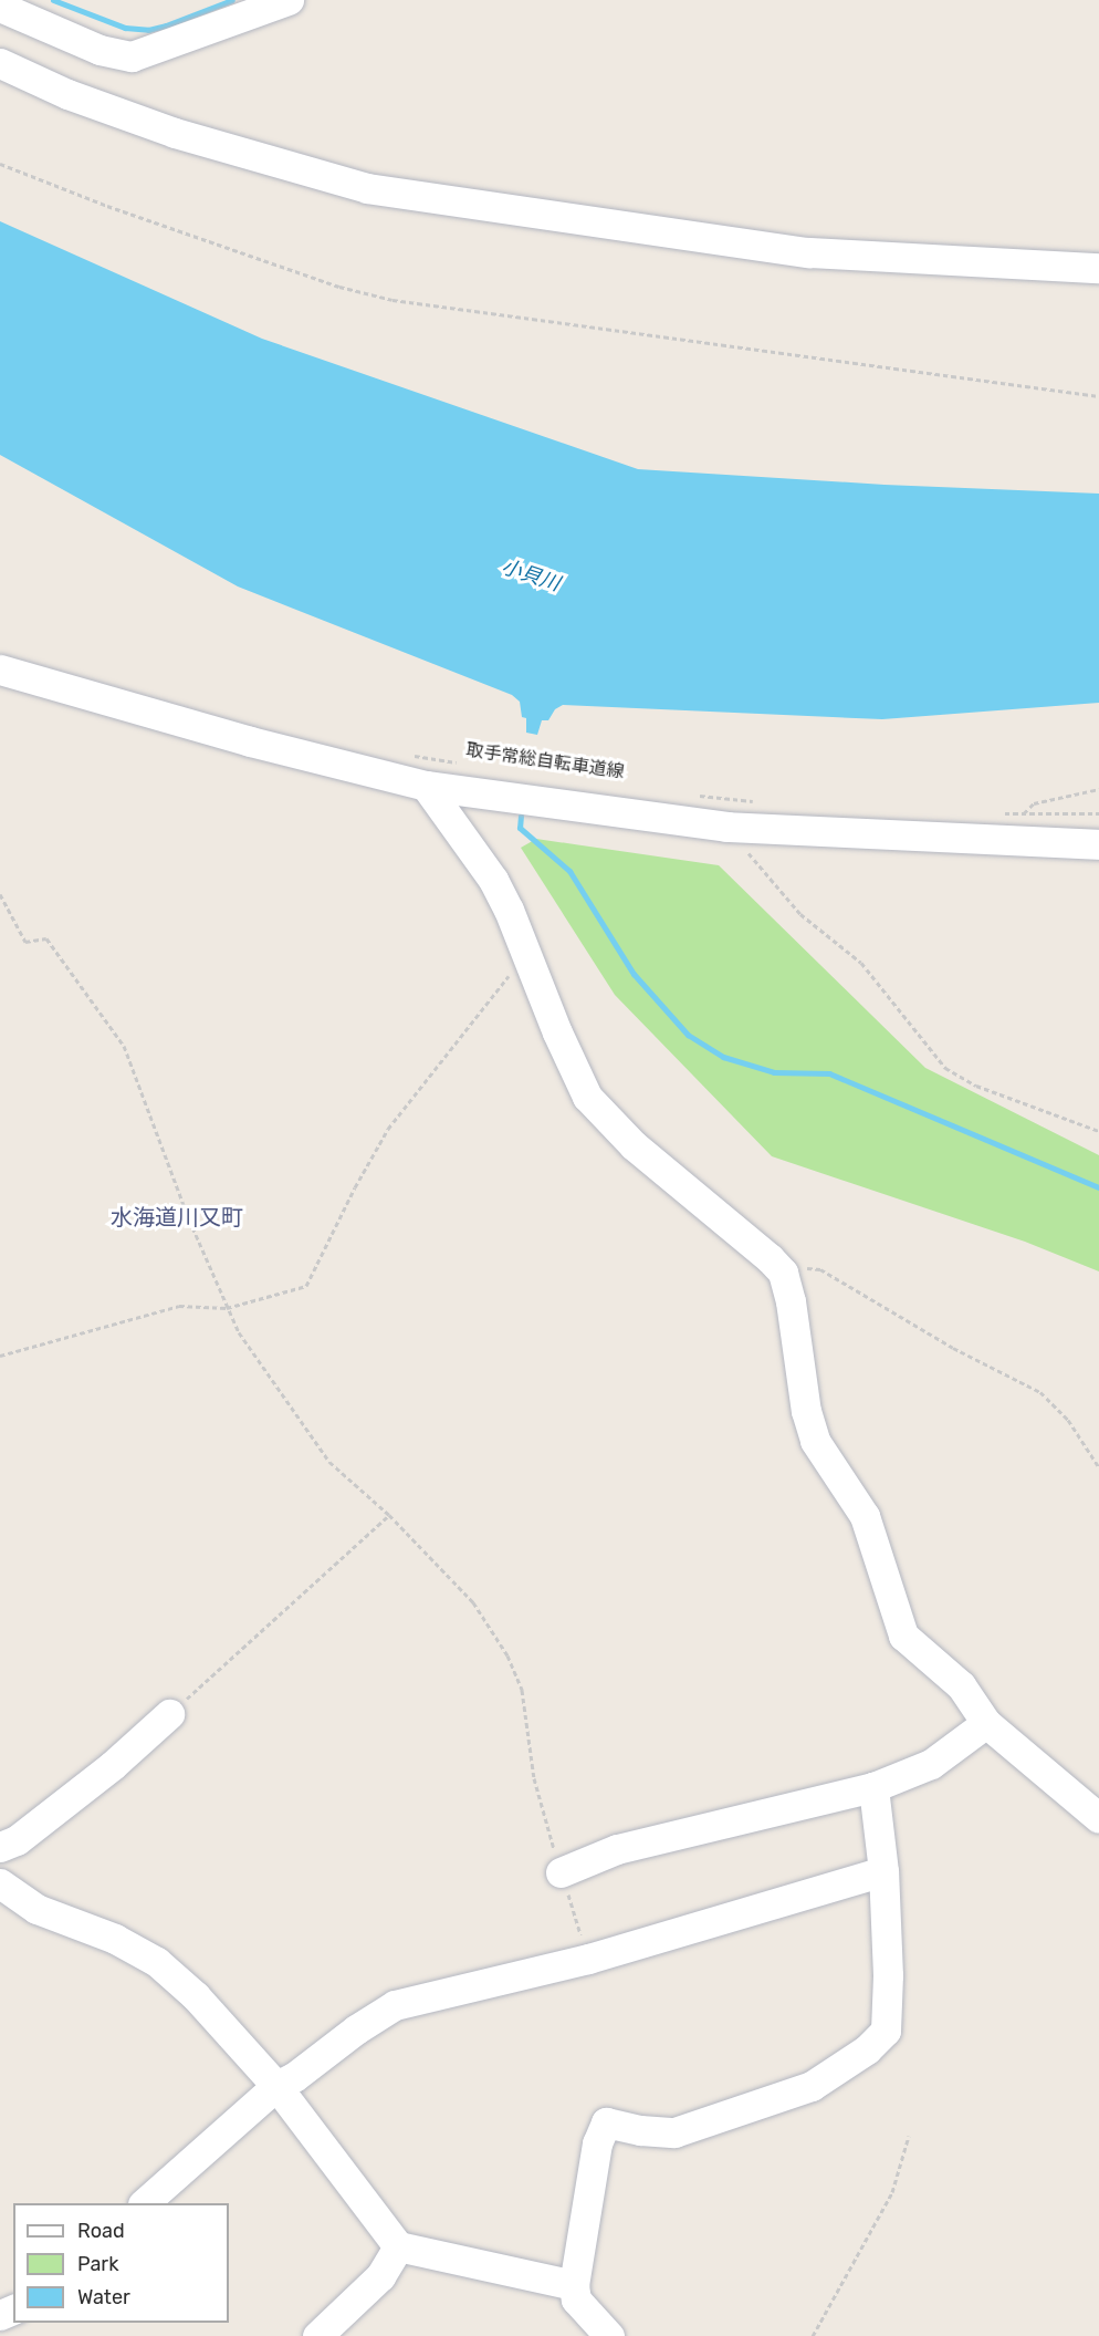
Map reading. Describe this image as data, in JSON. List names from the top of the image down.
{
  "streets": {
    "path": ["取手常総自転車道線"]
  },
  "districts": ["水海道川又町"],
  "water": ["小貝川"],
  "legend": ["Road", "Park", "Water"]
}
